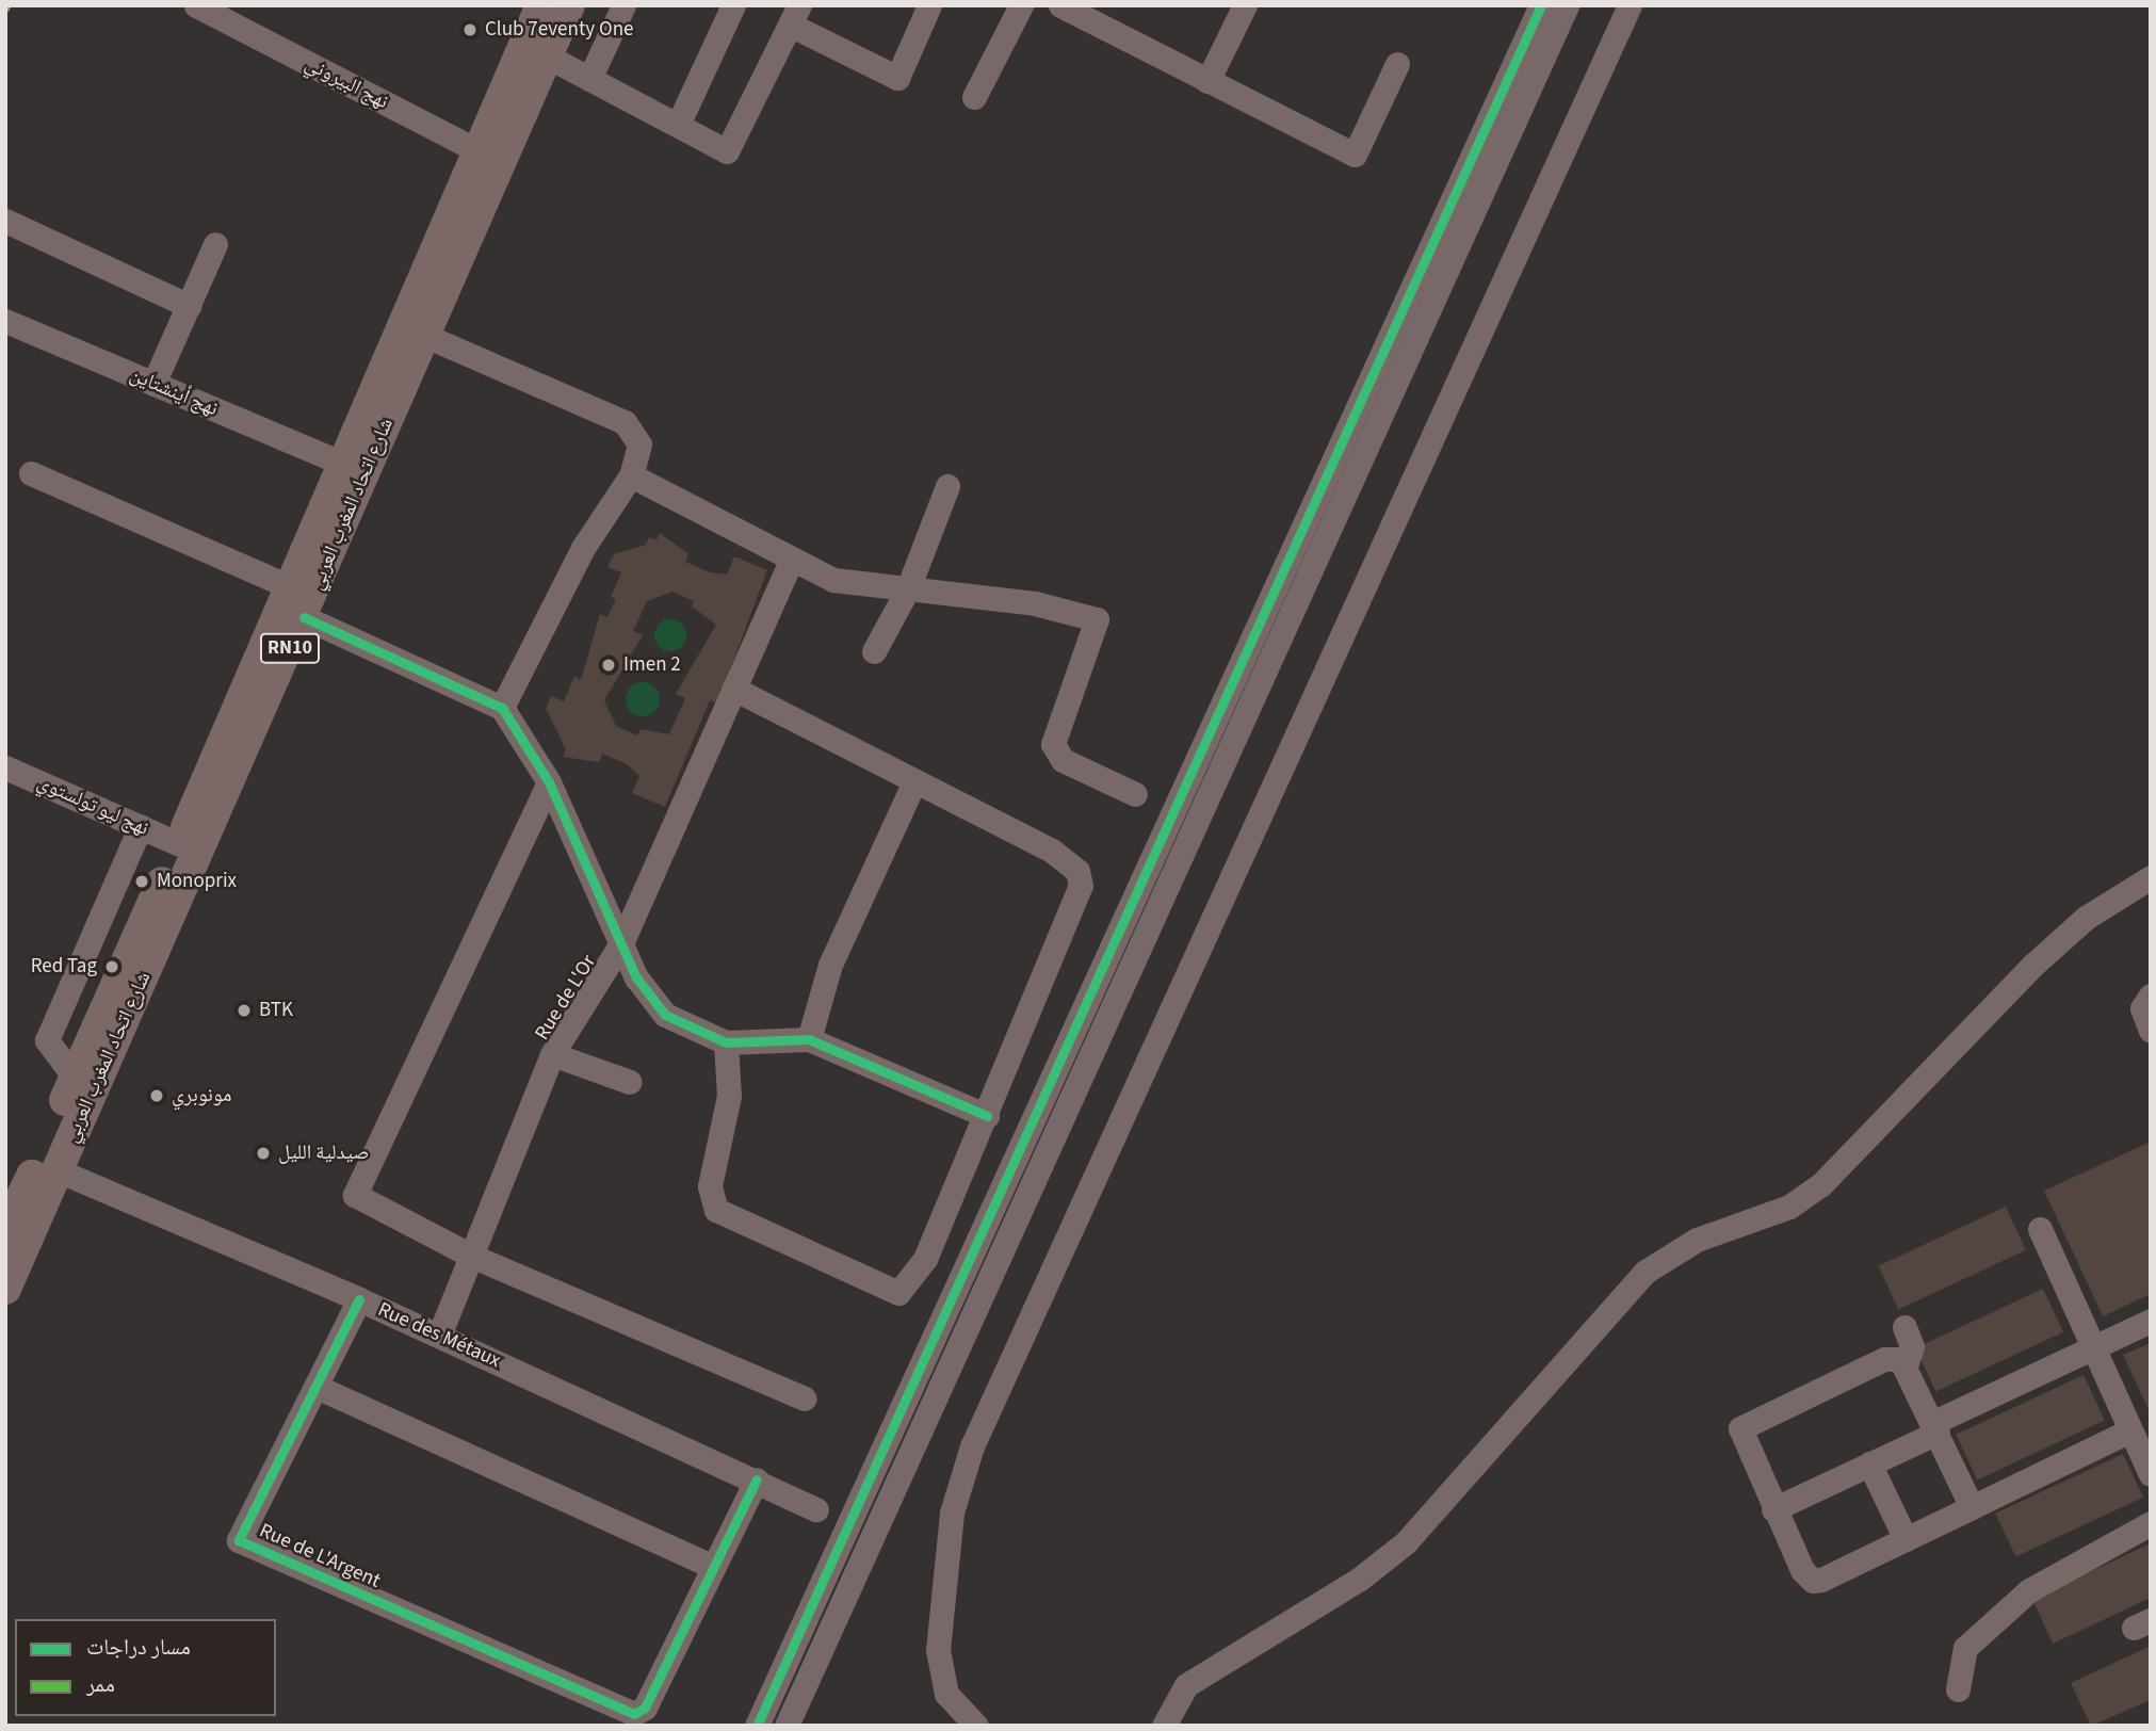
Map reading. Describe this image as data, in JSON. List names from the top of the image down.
{
  "streets": {
    "main road": ["شارع اتحاد المغرب العربي", "RN10"],
    "street": [
      "نهج البيروني",
      "نهج أينشتاين",
      "نهج ليو تولستوي",
      "Rue de L'Or",
      "Rue des Métaux",
      "Rue de L'Argent"
    ]
  },
  "crossings": [
    ["نهج البيروني", "شارع اتحاد المغرب العربي"],
    ["نهج أينشتاين", "شارع اتحاد المغرب العربي"],
    ["شارع اتحاد المغرب العربي", "نهج ليو تولستوي"],
    ["شارع اتحاد المغرب العربي", "Rue des Métaux"],
    ["Rue de L'Or", "Rue des Métaux"],
    ["Rue des Métaux", "Rue de L'Argent"]
  ],
  "places": [
    "Club 7eventy One",
    "Imen 2",
    "Monoprix",
    "Red Tag",
    "BTK",
    "مونوبري",
    "صيدلية الليل"
  ],
  "legend": ["مسار دراجات", "ممر"]
}
